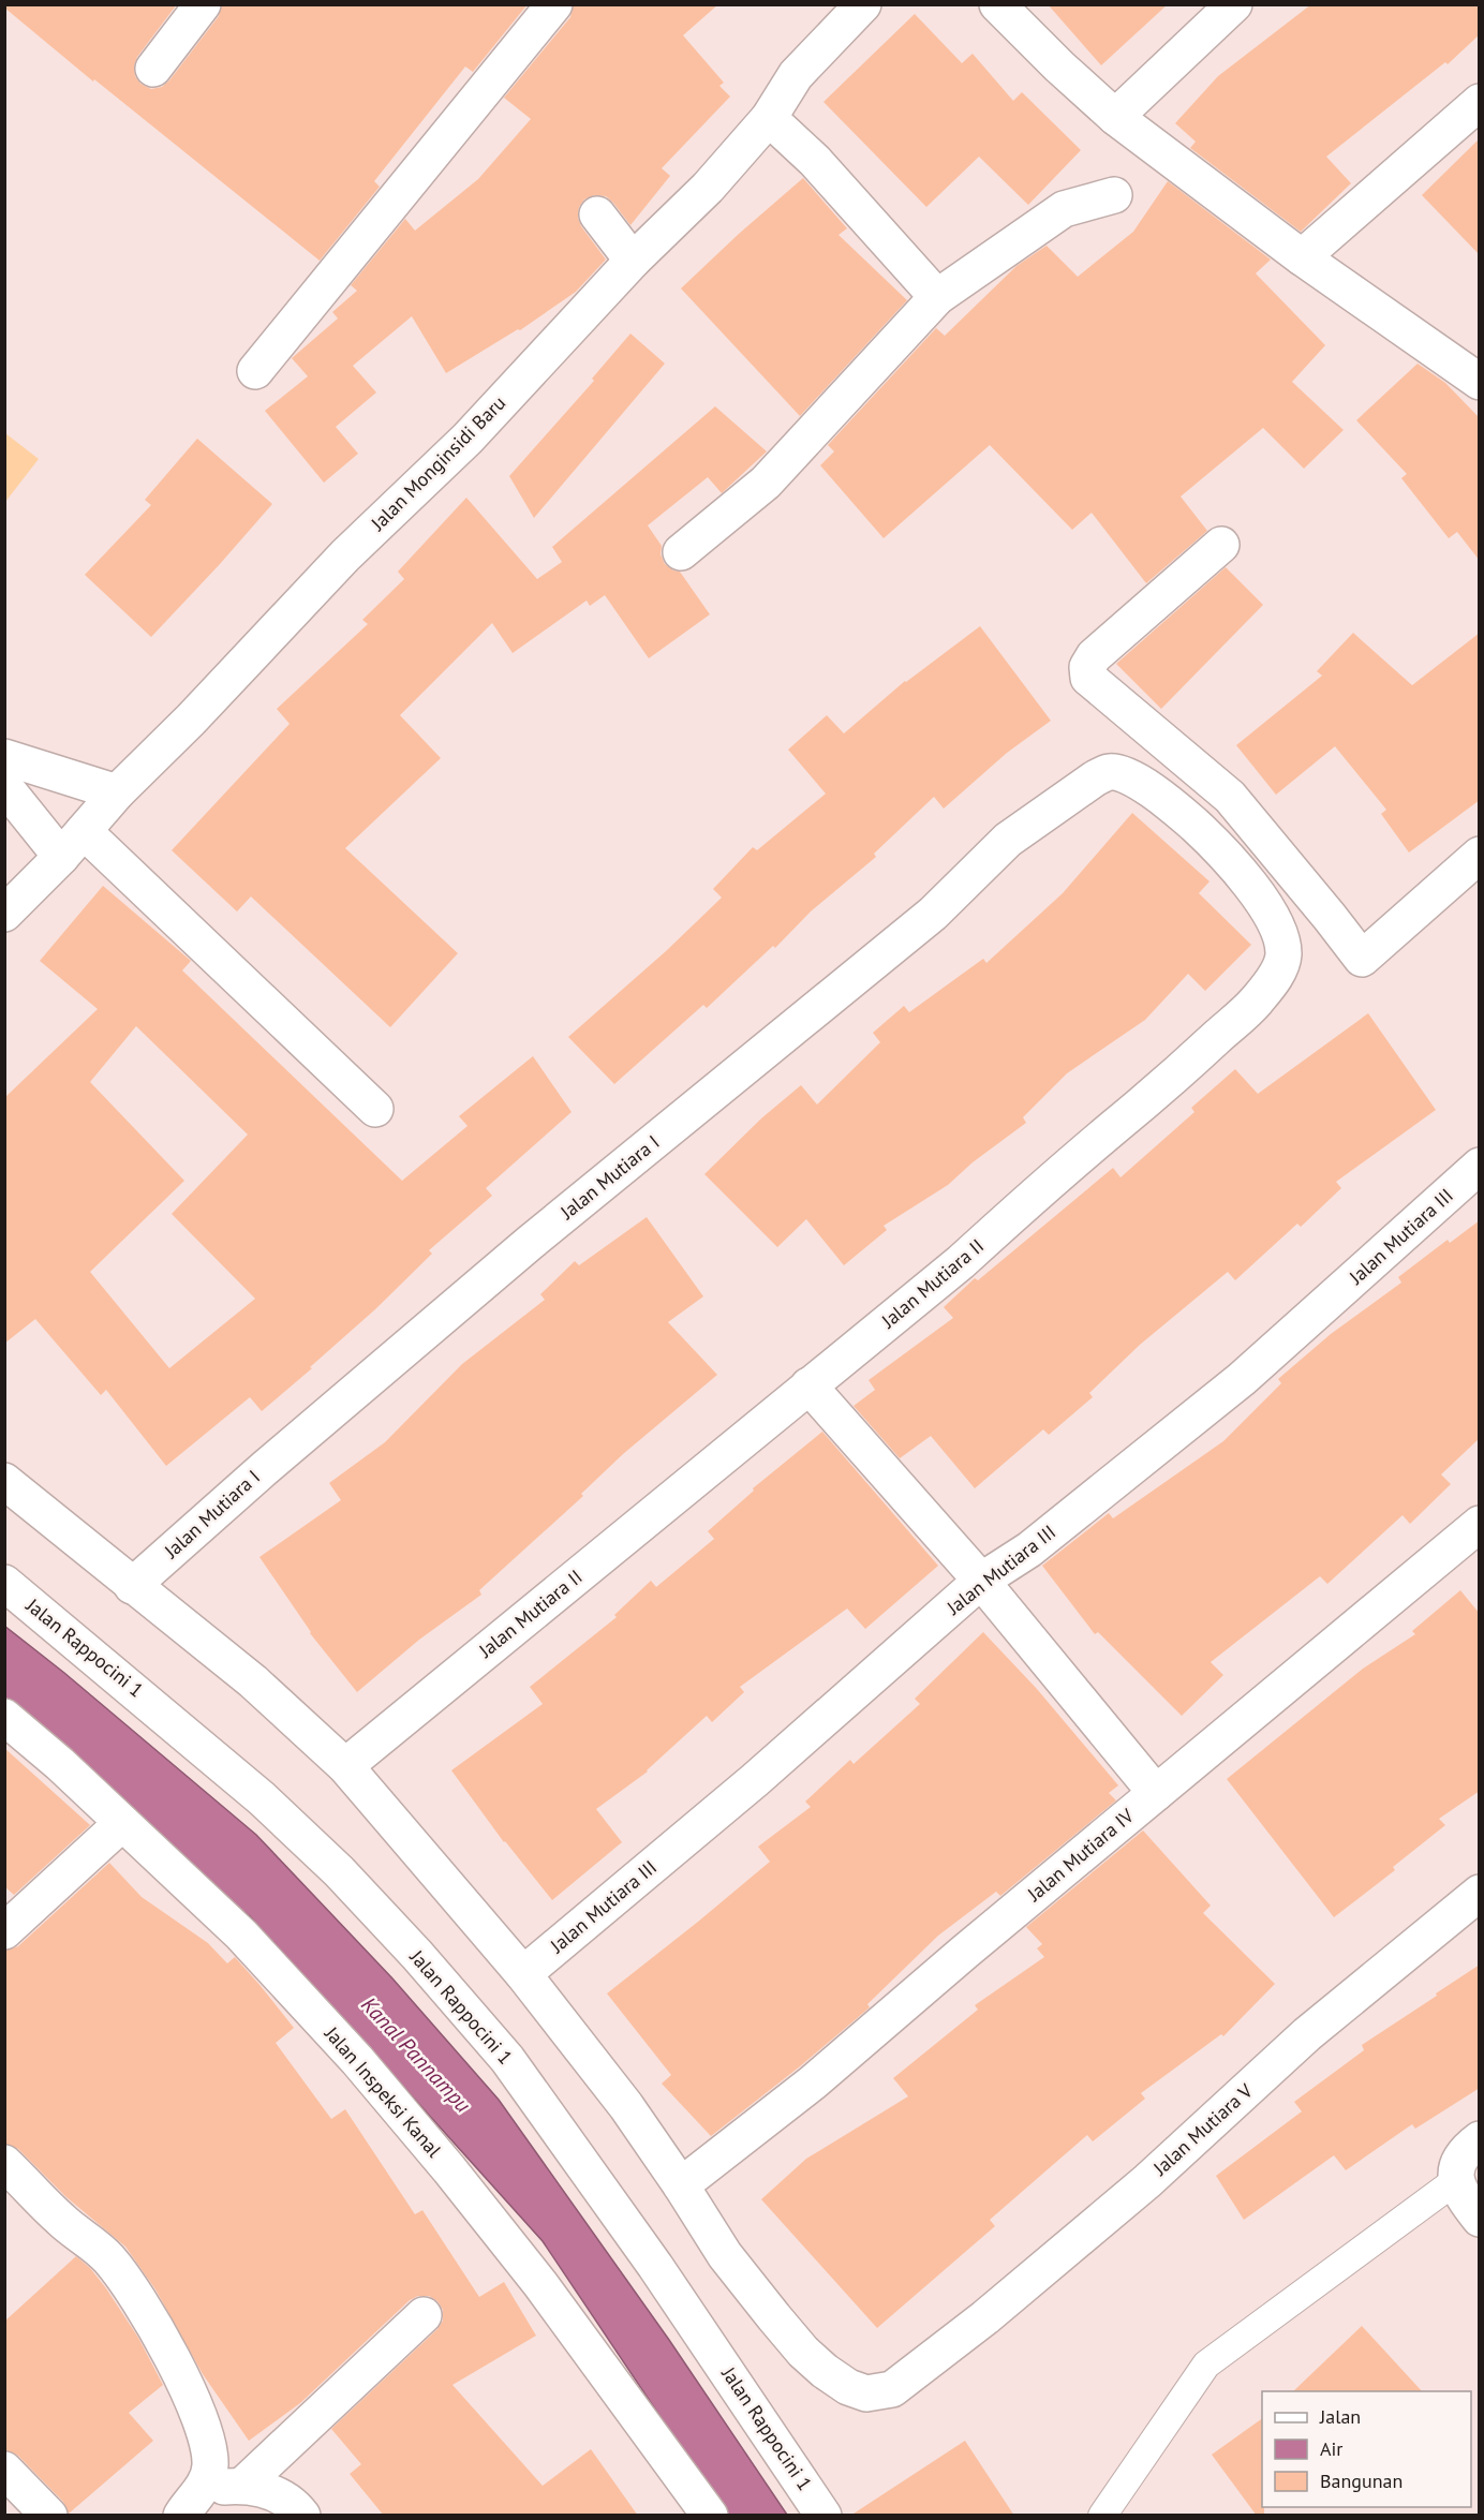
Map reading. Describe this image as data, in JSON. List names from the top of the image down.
{
  "streets": {
    "street": [
      "Jalan Monginsidi Baru",
      "Jalan Mutiara I",
      "Jalan Mutiara III",
      "Jalan Mutiara II",
      "Jalan Rappocini 1",
      "Jalan Mutiara IV",
      "Jalan Inspeksi Kanal",
      "Jalan Mutiara V"
    ]
  },
  "crossings": [
    ["Jalan Mutiara I", "Jalan Mutiara II"],
    ["Jalan Mutiara I", "Jalan Mutiara V"],
    ["Jalan Mutiara III", "Jalan Mutiara V"],
    ["Jalan Mutiara II", "Jalan Mutiara V"],
    ["Jalan Mutiara IV", "Jalan Mutiara V"]
  ],
  "water": ["Kanal Pannampu"],
  "legend": ["Jalan", "Air", "Bangunan"]
}
